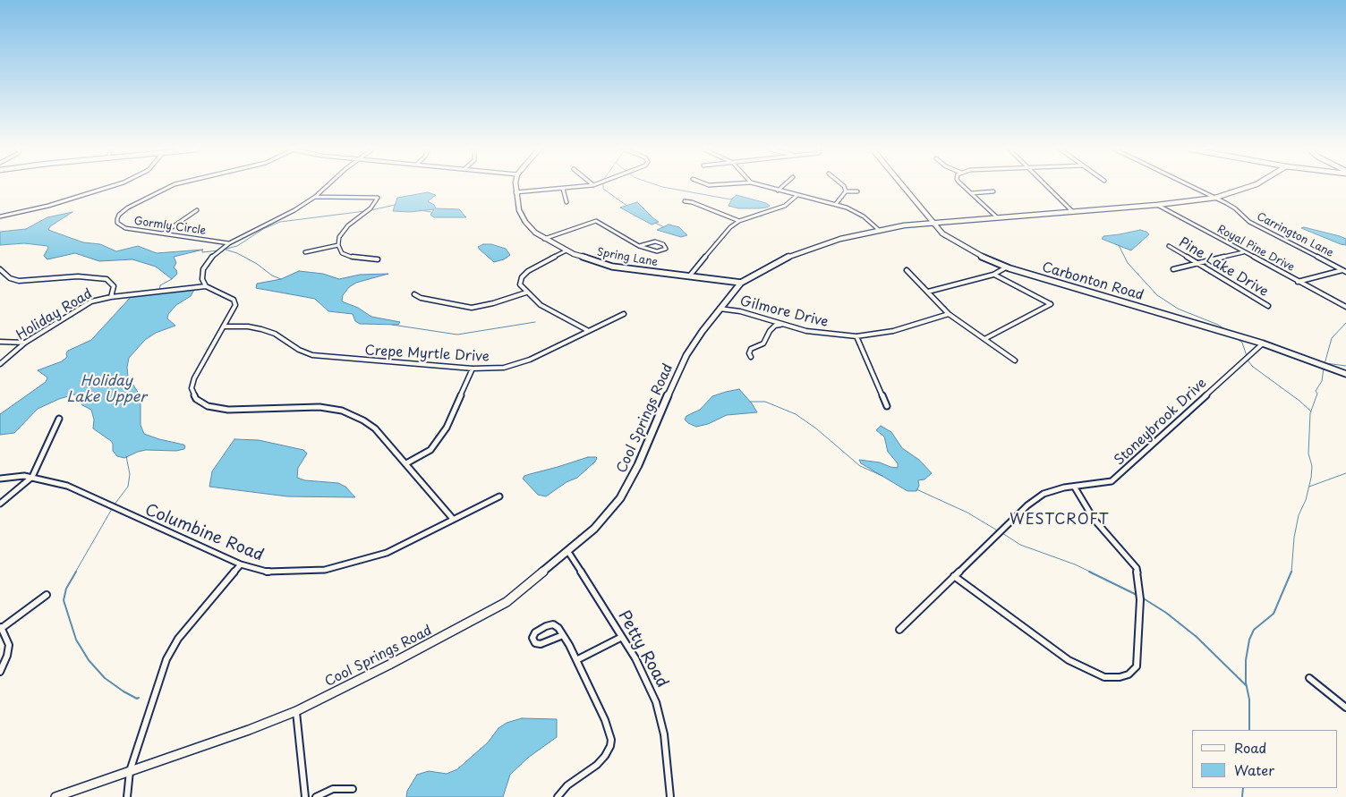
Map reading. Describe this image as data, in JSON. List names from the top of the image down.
{
  "streets": {
    "street": [
      "Gormly Circle",
      "Carrington Lane",
      "Royal Pine Drive",
      "Spring Lane",
      "Pine Lake Drive",
      "Carbonton Road",
      "Gilmore Drive",
      "Holiday Road",
      "Crepe Myrtle Drive",
      "Cool Springs Road",
      "Stoneybrook Drive",
      "Columbine Road",
      "Petty Road"
    ]
  },
  "crossings": [
    ["Carrington Lane", "Cool Springs Road"],
    ["Royal Pine Drive", "Cool Springs Road"],
    ["Spring Lane", "Cool Springs Road"],
    ["Carbonton Road", "Cool Springs Road"],
    ["Carbonton Road", "Stoneybrook Drive"],
    ["Gilmore Drive", "Cool Springs Road"],
    ["Cool Springs Road", "Petty Road"]
  ],
  "districts": ["WESTCROFT"],
  "water": ["Holiday Lake Upper"],
  "legend": ["Road", "Water"]
}
